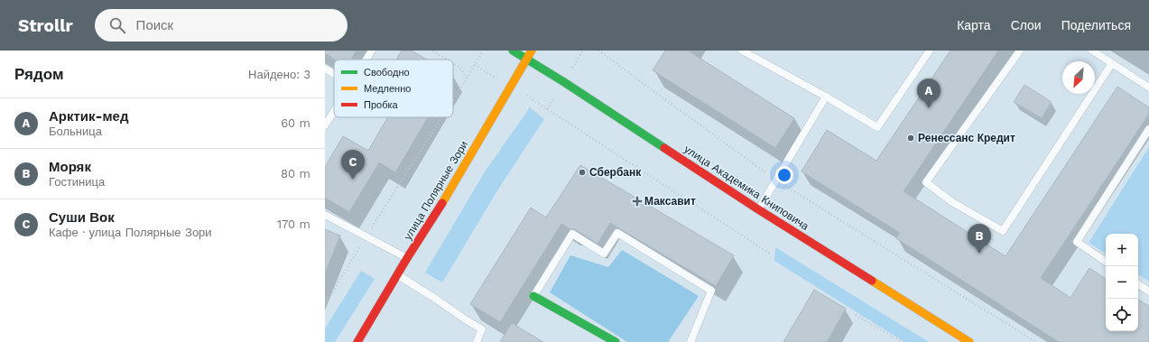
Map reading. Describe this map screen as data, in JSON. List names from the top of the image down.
{
  "streets": {
    "main road": ["улица Академика Книповича", "улица Полярные Зори"]
  },
  "crossings": [
    ["улица Академика Книповича", "улица Полярные Зори"]
  ],
  "places": {
    "other": ["Ренессанс Кредит", "Сбербанк"],
    "health": ["Максавит"]
  },
  "legend": ["Свободно", "Медленно", "Пробка"],
  "north": "bottom left",
  "page": {
    "header": "Strollr",
    "search": "Поиск",
    "nav": ["Карта", "Слои", "Поделиться"],
    "heading": ["Рядом", "Найдено: 3"],
    "pins": ["A", "C", "B"],
    "list": [
      {
        "mark": "A",
        "name": "Арктик-мед",
        "note": "Больница",
        "value": "60 m"
      },
      {
        "mark": "B",
        "name": "Моряк",
        "note": "Гостиница",
        "value": "80 m"
      },
      {
        "mark": "C",
        "name": "Суши Вок",
        "note": "Кафе · улица Полярные Зори",
        "value": "170 m"
      }
    ],
    "map_buttons": ["+", "−"]
  }
}
